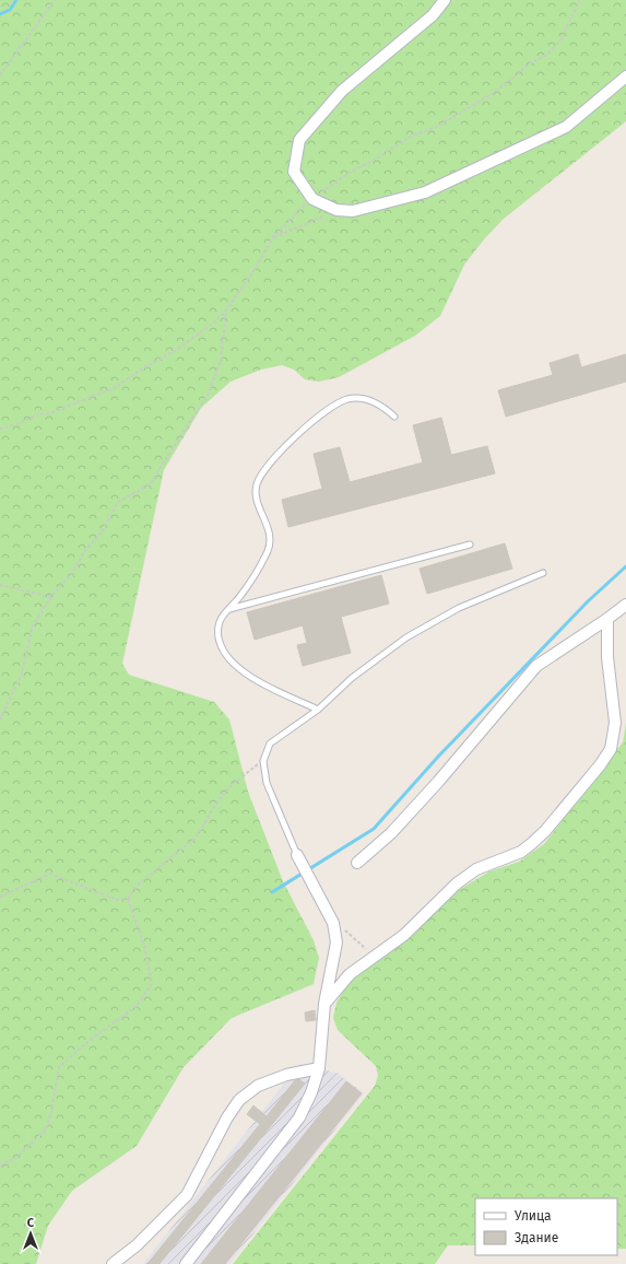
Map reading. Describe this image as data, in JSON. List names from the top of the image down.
{
  "legend": ["Улица", "Здание"],
  "north": "top"
}
